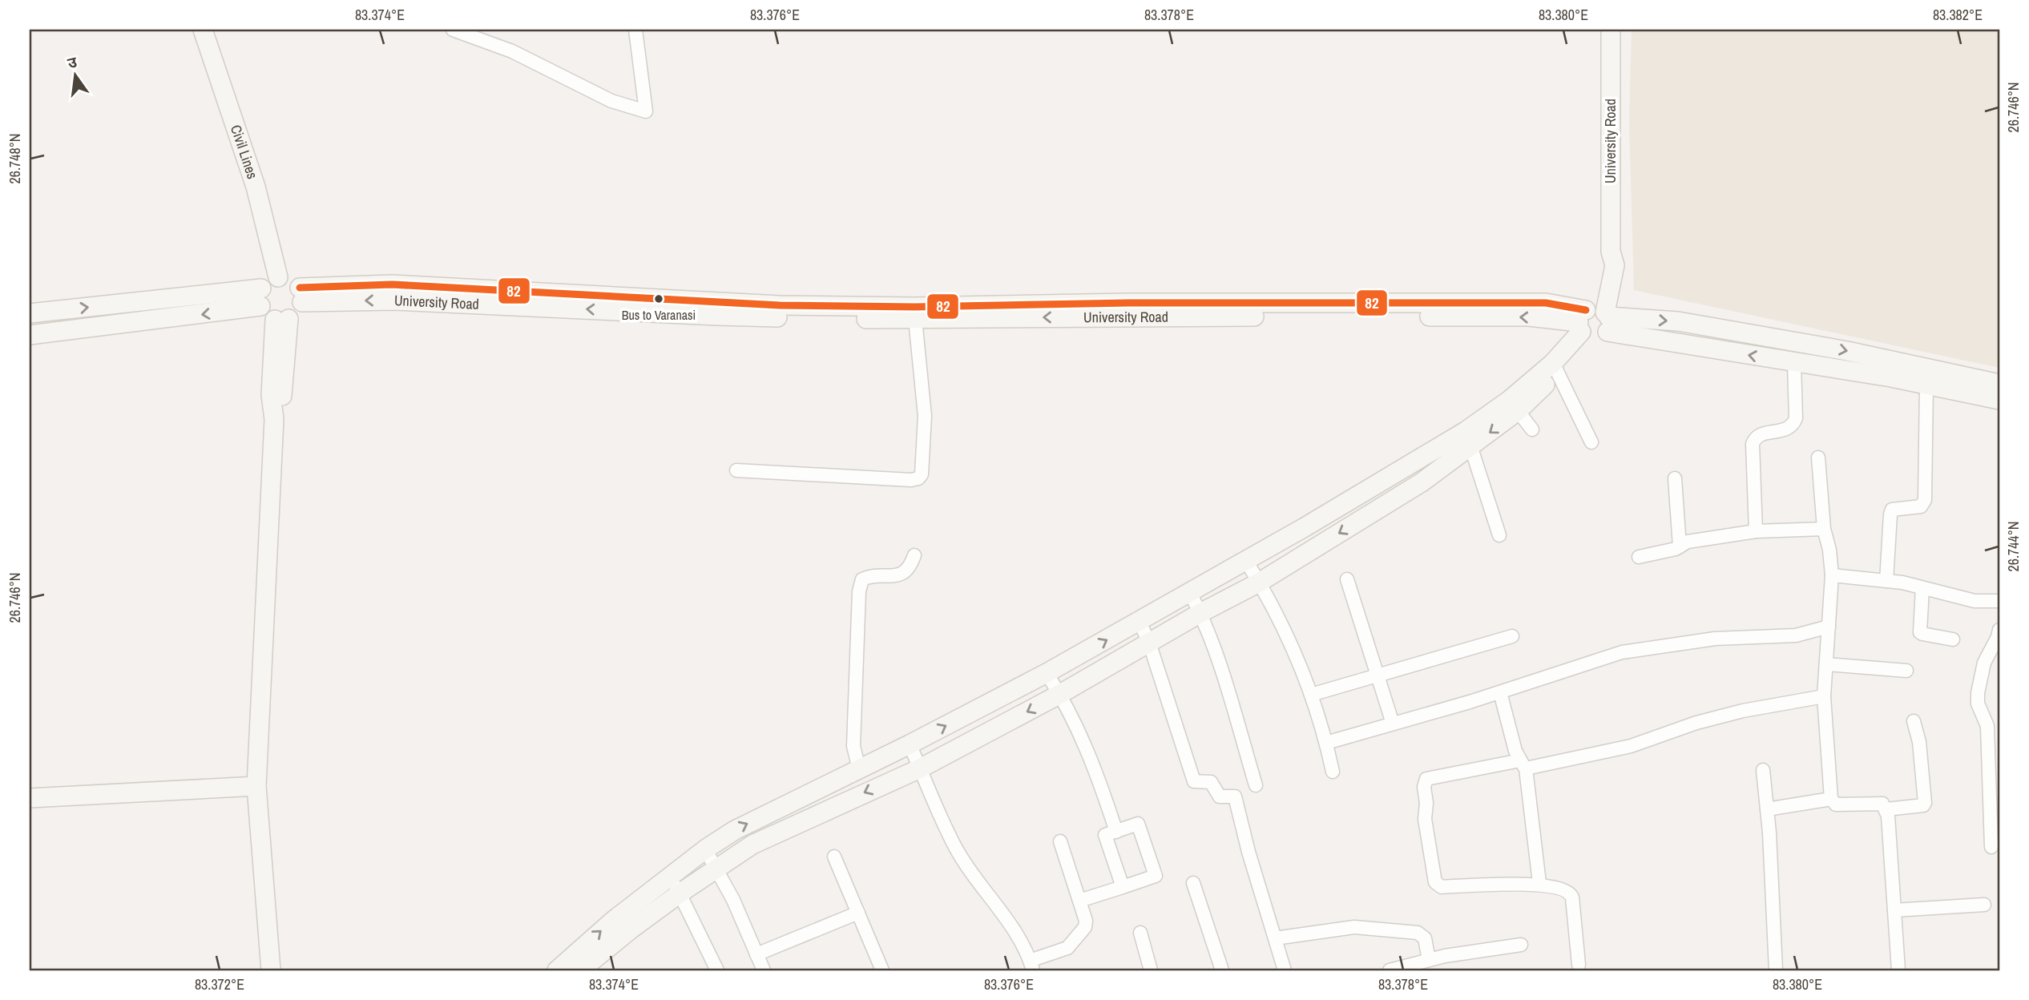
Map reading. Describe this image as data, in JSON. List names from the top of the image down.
{
  "streets": {
    "main road": ["University Road", "Civil Lines"]
  },
  "crossings": [
    ["University Road", "Civil Lines"]
  ],
  "places": ["Bus to Varanasi"],
  "lines": ["transit line 82"],
  "north": "top",
  "coordinates": [
    "83.374°E",
    "83.376°E",
    "83.378°E",
    "83.380°E",
    "83.382°E",
    "26.746°N",
    "26.748°N",
    "26.744°N",
    "83.372°E"
  ]
}
